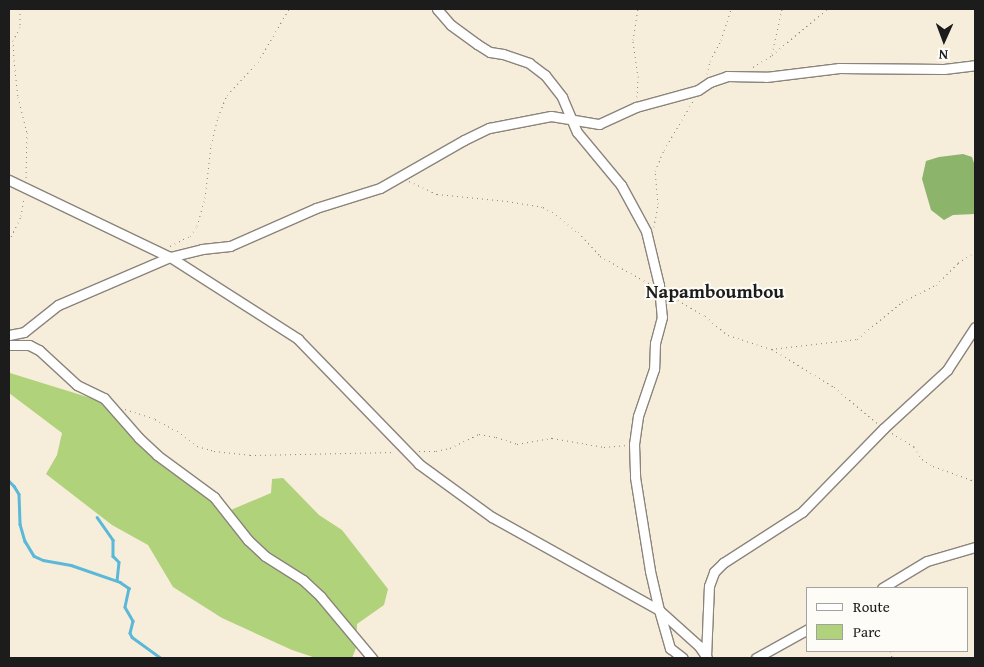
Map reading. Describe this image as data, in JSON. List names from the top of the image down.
{
  "districts": ["Napamboumbou"],
  "legend": ["Route", "Parc"],
  "north": "bottom"
}
